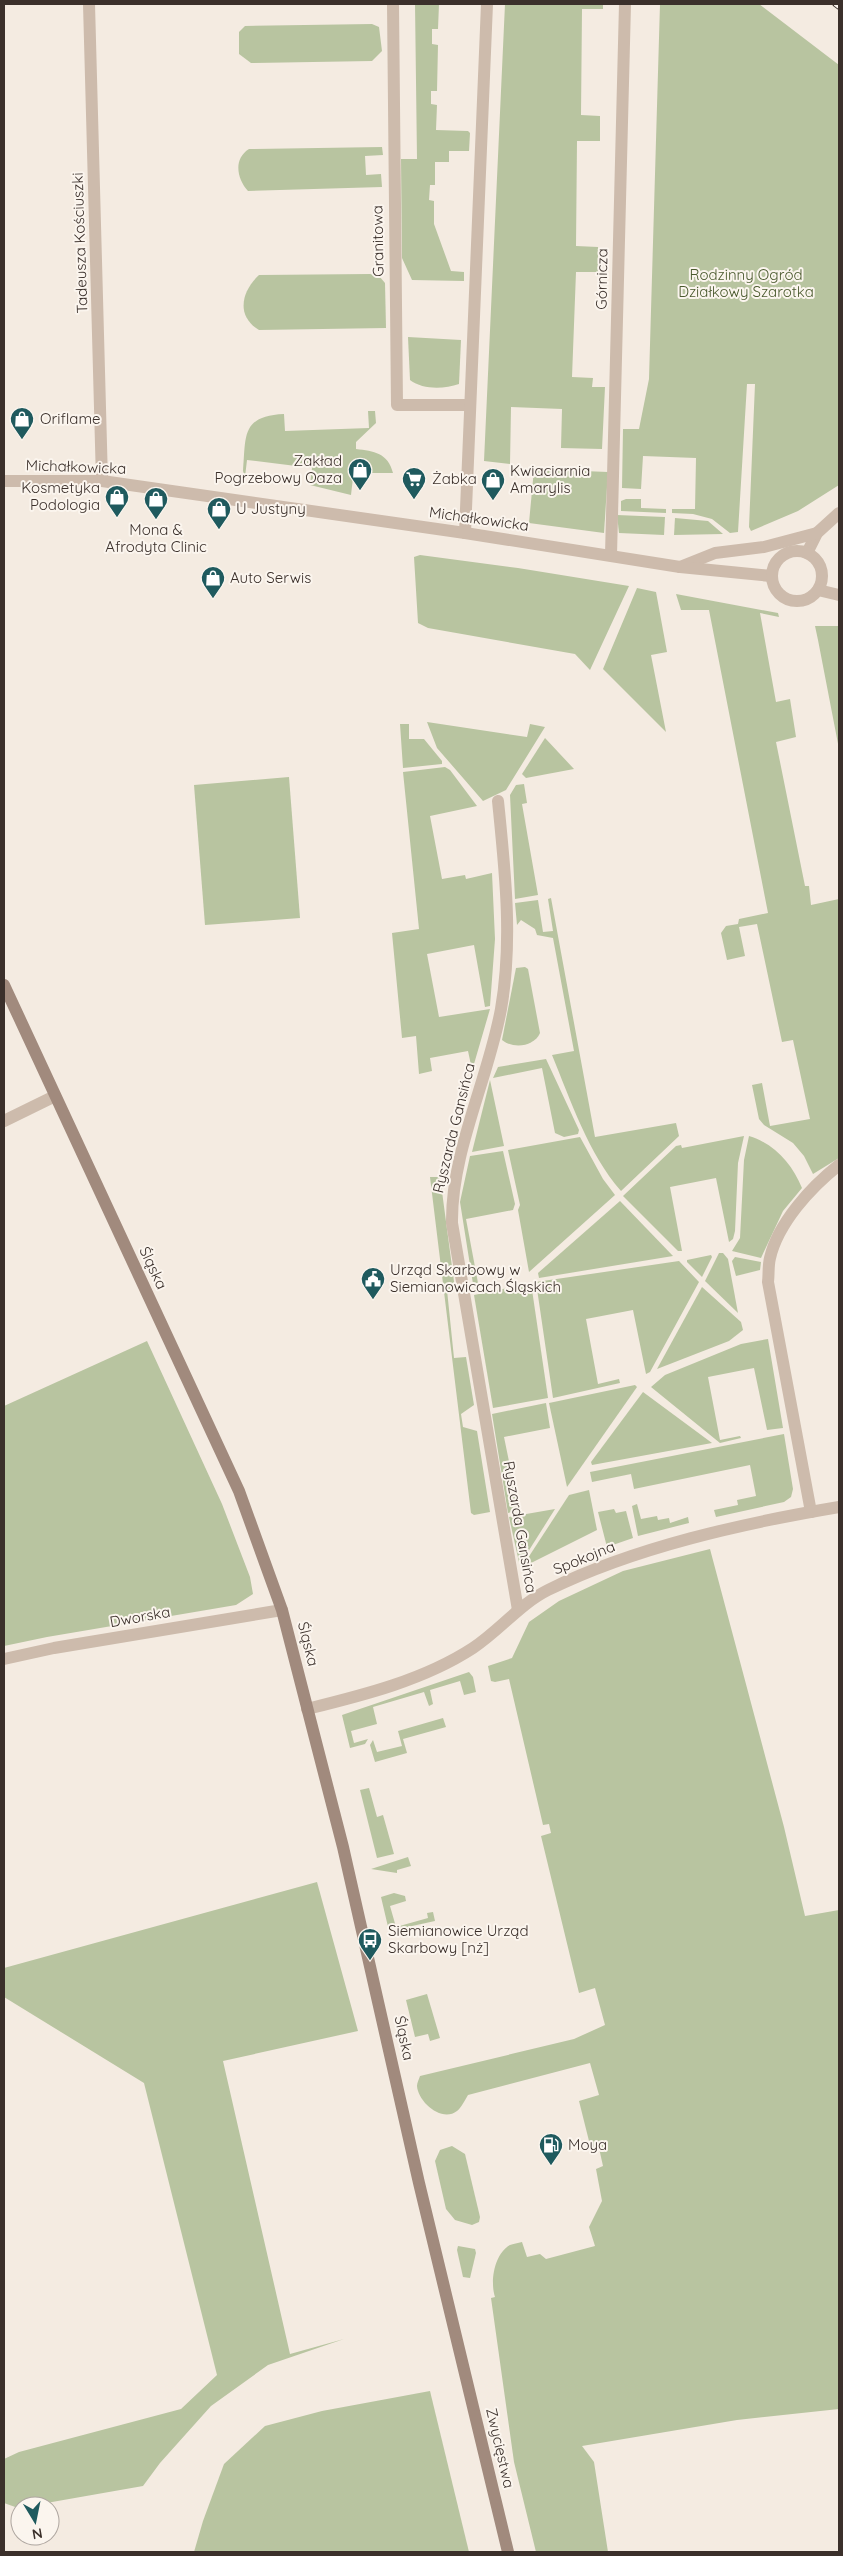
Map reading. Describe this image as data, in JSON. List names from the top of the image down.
{
  "streets": {
    "main road": ["Śląska", "Zwycięstwa"],
    "street": [
      "Granitowa",
      "Tadeusza Kościuszki",
      "Górnicza",
      "Michałkowicka",
      "Ryszarda Gansińca",
      "Spokojna",
      "Dworska"
    ]
  },
  "crossings": [
    ["Tadeusza Kościuszki", "Michałkowicka"],
    ["Górnicza", "Michałkowicka"],
    ["Ryszarda Gansińca", "Spokojna"],
    ["Śląska", "Spokojna"],
    ["Śląska", "Dworska"],
    ["Śląska", "Zwycięstwa"]
  ],
  "parks": ["Rodzinny Ogród Działkowy Szarotka"],
  "places": {
    "shop": [
      "Oriflame",
      "Zakład Pogrzebowy Oaza",
      "Kwiaciarnia Amarylis",
      "Kosmetyka Podologia",
      "Mona & Afrodyta Clinic",
      "U Justyny",
      "Auto Serwis"
    ],
    "supermarket": ["Żabka"],
    "public building": ["Urząd Skarbowy w Siemianowicach Śląskich"],
    "bus stop": ["Siemianowice Urząd Skarbowy [nż]"],
    "fuel station": ["Moya"]
  },
  "north": "bottom"
}
